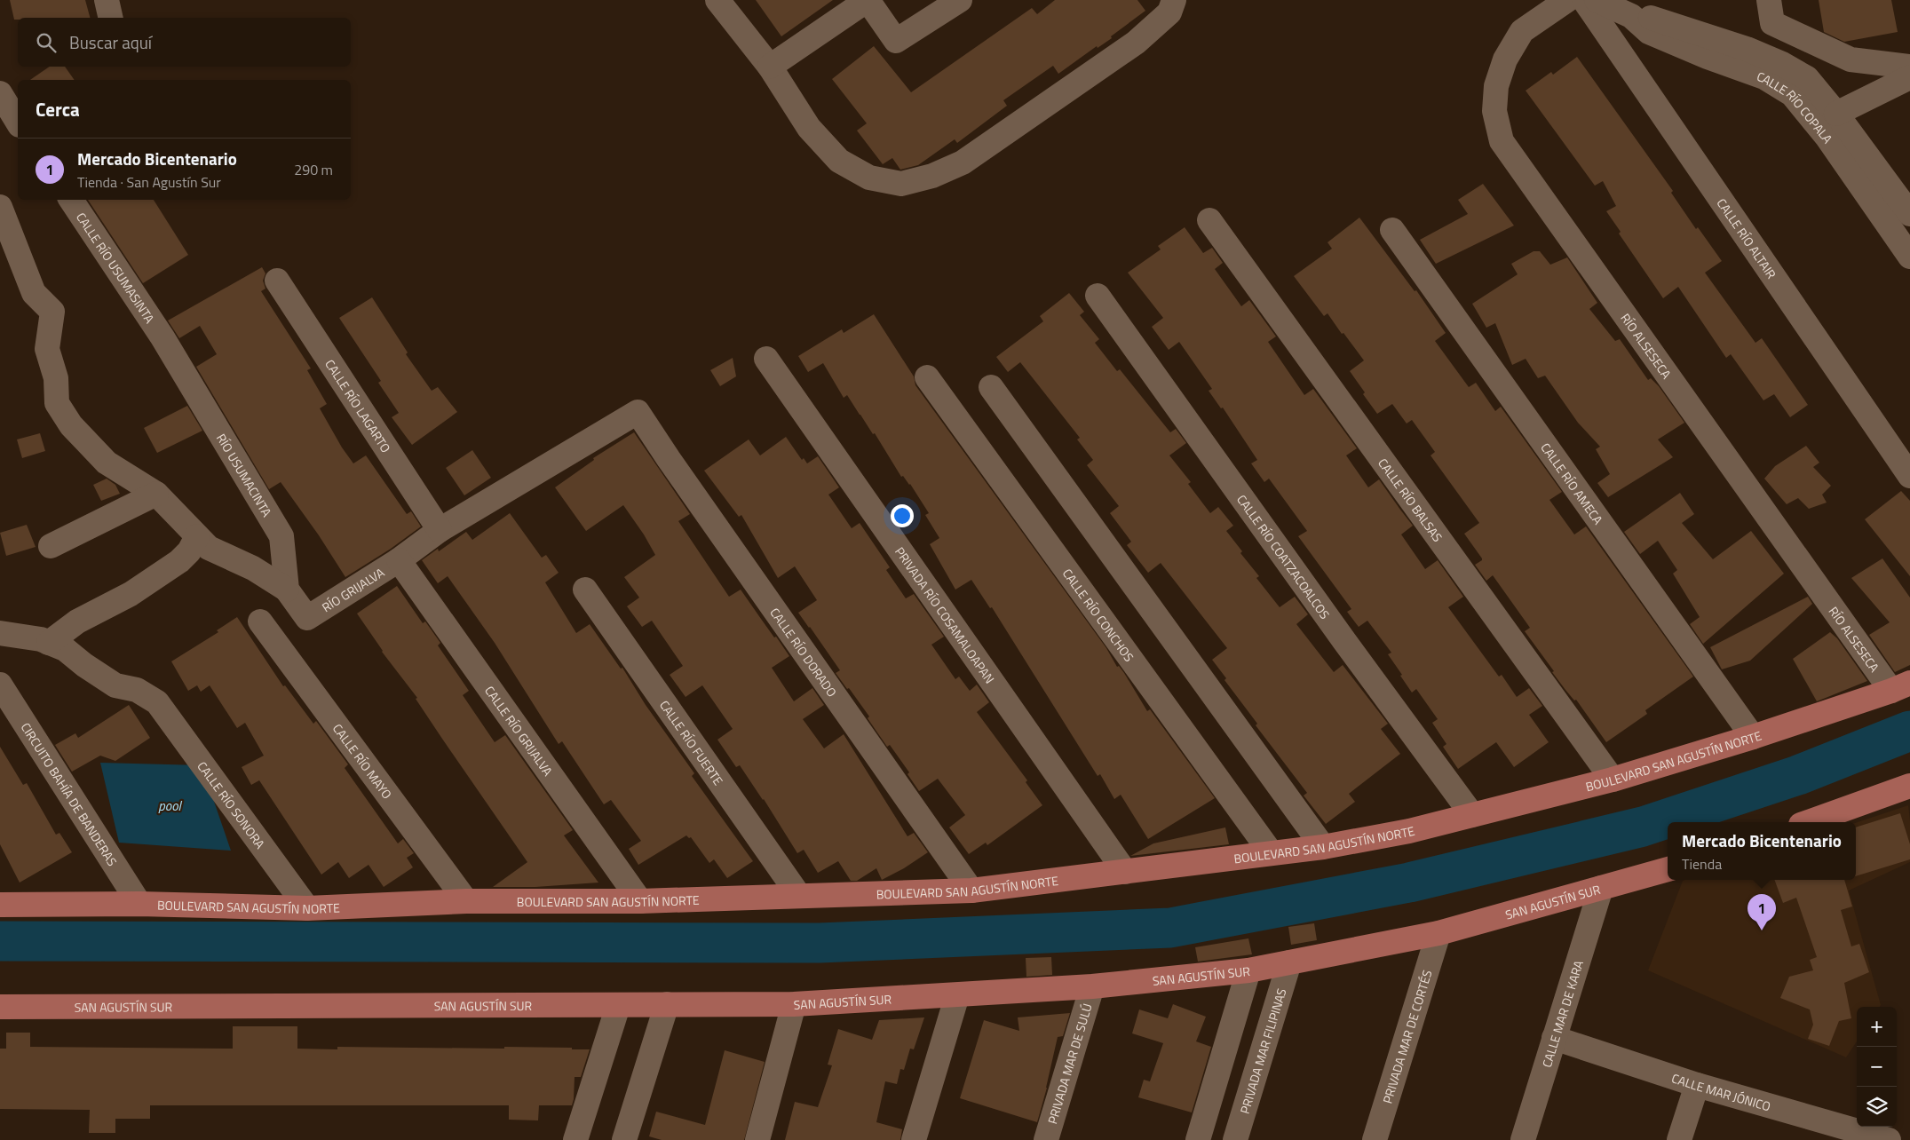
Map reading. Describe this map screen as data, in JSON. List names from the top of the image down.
{
  "streets": {
    "main road": ["BOULEVARD SAN AGUSTÍN NORTE", "SAN AGUSTÍN SUR"],
    "street": [
      "CALLE RÍO COPALA",
      "CALLE RÍO ALTAIR",
      "CALLE RÍO USUMASINTA",
      "RÍO ALSESECA",
      "CALLE RÍO LAGARTO",
      "RÍO USUMACINTA",
      "CALLE RÍO AMECA",
      "CALLE RÍO BALSAS",
      "CALLE RÍO COATZACOALCOS",
      "RÍO GRIJALVA",
      "PRIVADA RÍO COSAMALOAPAN",
      "CALLE RÍO CONCHOS",
      "CALLE RÍO DORADO",
      "CALLE RÍO GRIJALVA",
      "CALLE RÍO FUERTE",
      "CALLE RÍO MAYO",
      "CIRCUITO BAHÍA DE BANDERAS",
      "CALLE RÍO SONORA",
      "CALLE MAR DE KARA",
      "PRIVADA MAR DE CORTÉS",
      "PRIVADA MAR FILIPINAS",
      "PRIVADA MAR DE SULÚ",
      "CALLE MAR JÓNICO"
    ]
  },
  "crossings": [
    ["CALLE RÍO USUMASINTA", "RÍO USUMACINTA"],
    ["RÍO ALSESECA", "BOULEVARD SAN AGUSTÍN NORTE"],
    ["CALLE RÍO LAGARTO", "RÍO GRIJALVA"],
    ["RÍO USUMACINTA", "RÍO GRIJALVA"],
    ["CALLE RÍO AMECA", "BOULEVARD SAN AGUSTÍN NORTE"],
    ["CALLE RÍO BALSAS", "BOULEVARD SAN AGUSTÍN NORTE"],
    ["CALLE RÍO COATZACOALCOS", "BOULEVARD SAN AGUSTÍN NORTE"],
    ["RÍO GRIJALVA", "CALLE RÍO DORADO"],
    ["RÍO GRIJALVA", "CALLE RÍO GRIJALVA"],
    ["PRIVADA RÍO COSAMALOAPAN", "BOULEVARD SAN AGUSTÍN NORTE"],
    ["CALLE RÍO CONCHOS", "BOULEVARD SAN AGUSTÍN NORTE"],
    ["CALLE RÍO DORADO", "BOULEVARD SAN AGUSTÍN NORTE"],
    ["CALLE RÍO GRIJALVA", "BOULEVARD SAN AGUSTÍN NORTE"],
    ["CALLE RÍO FUERTE", "BOULEVARD SAN AGUSTÍN NORTE"],
    ["BOULEVARD SAN AGUSTÍN NORTE", "CALLE RÍO MAYO"],
    ["BOULEVARD SAN AGUSTÍN NORTE", "CIRCUITO BAHÍA DE BANDERAS"],
    ["BOULEVARD SAN AGUSTÍN NORTE", "CALLE RÍO SONORA"],
    ["SAN AGUSTÍN SUR", "CALLE MAR DE KARA"],
    ["SAN AGUSTÍN SUR", "PRIVADA MAR DE CORTÉS"],
    ["SAN AGUSTÍN SUR", "PRIVADA MAR FILIPINAS"],
    ["SAN AGUSTÍN SUR", "PRIVADA MAR DE SULÚ"],
    ["CALLE MAR DE KARA", "CALLE MAR JÓNICO"]
  ],
  "water": ["pool"],
  "page": {
    "search": "Buscar aquí",
    "heading": "Cerca",
    "list": [
      {
        "mark": "1",
        "name": "Mercado Bicentenario",
        "note": "Tienda · San Agustín Sur",
        "value": "290 m"
      }
    ],
    "popup": ["Mercado Bicentenario", "Tienda"],
    "pins": "1",
    "map_buttons": ["+", "−"]
  }
}
